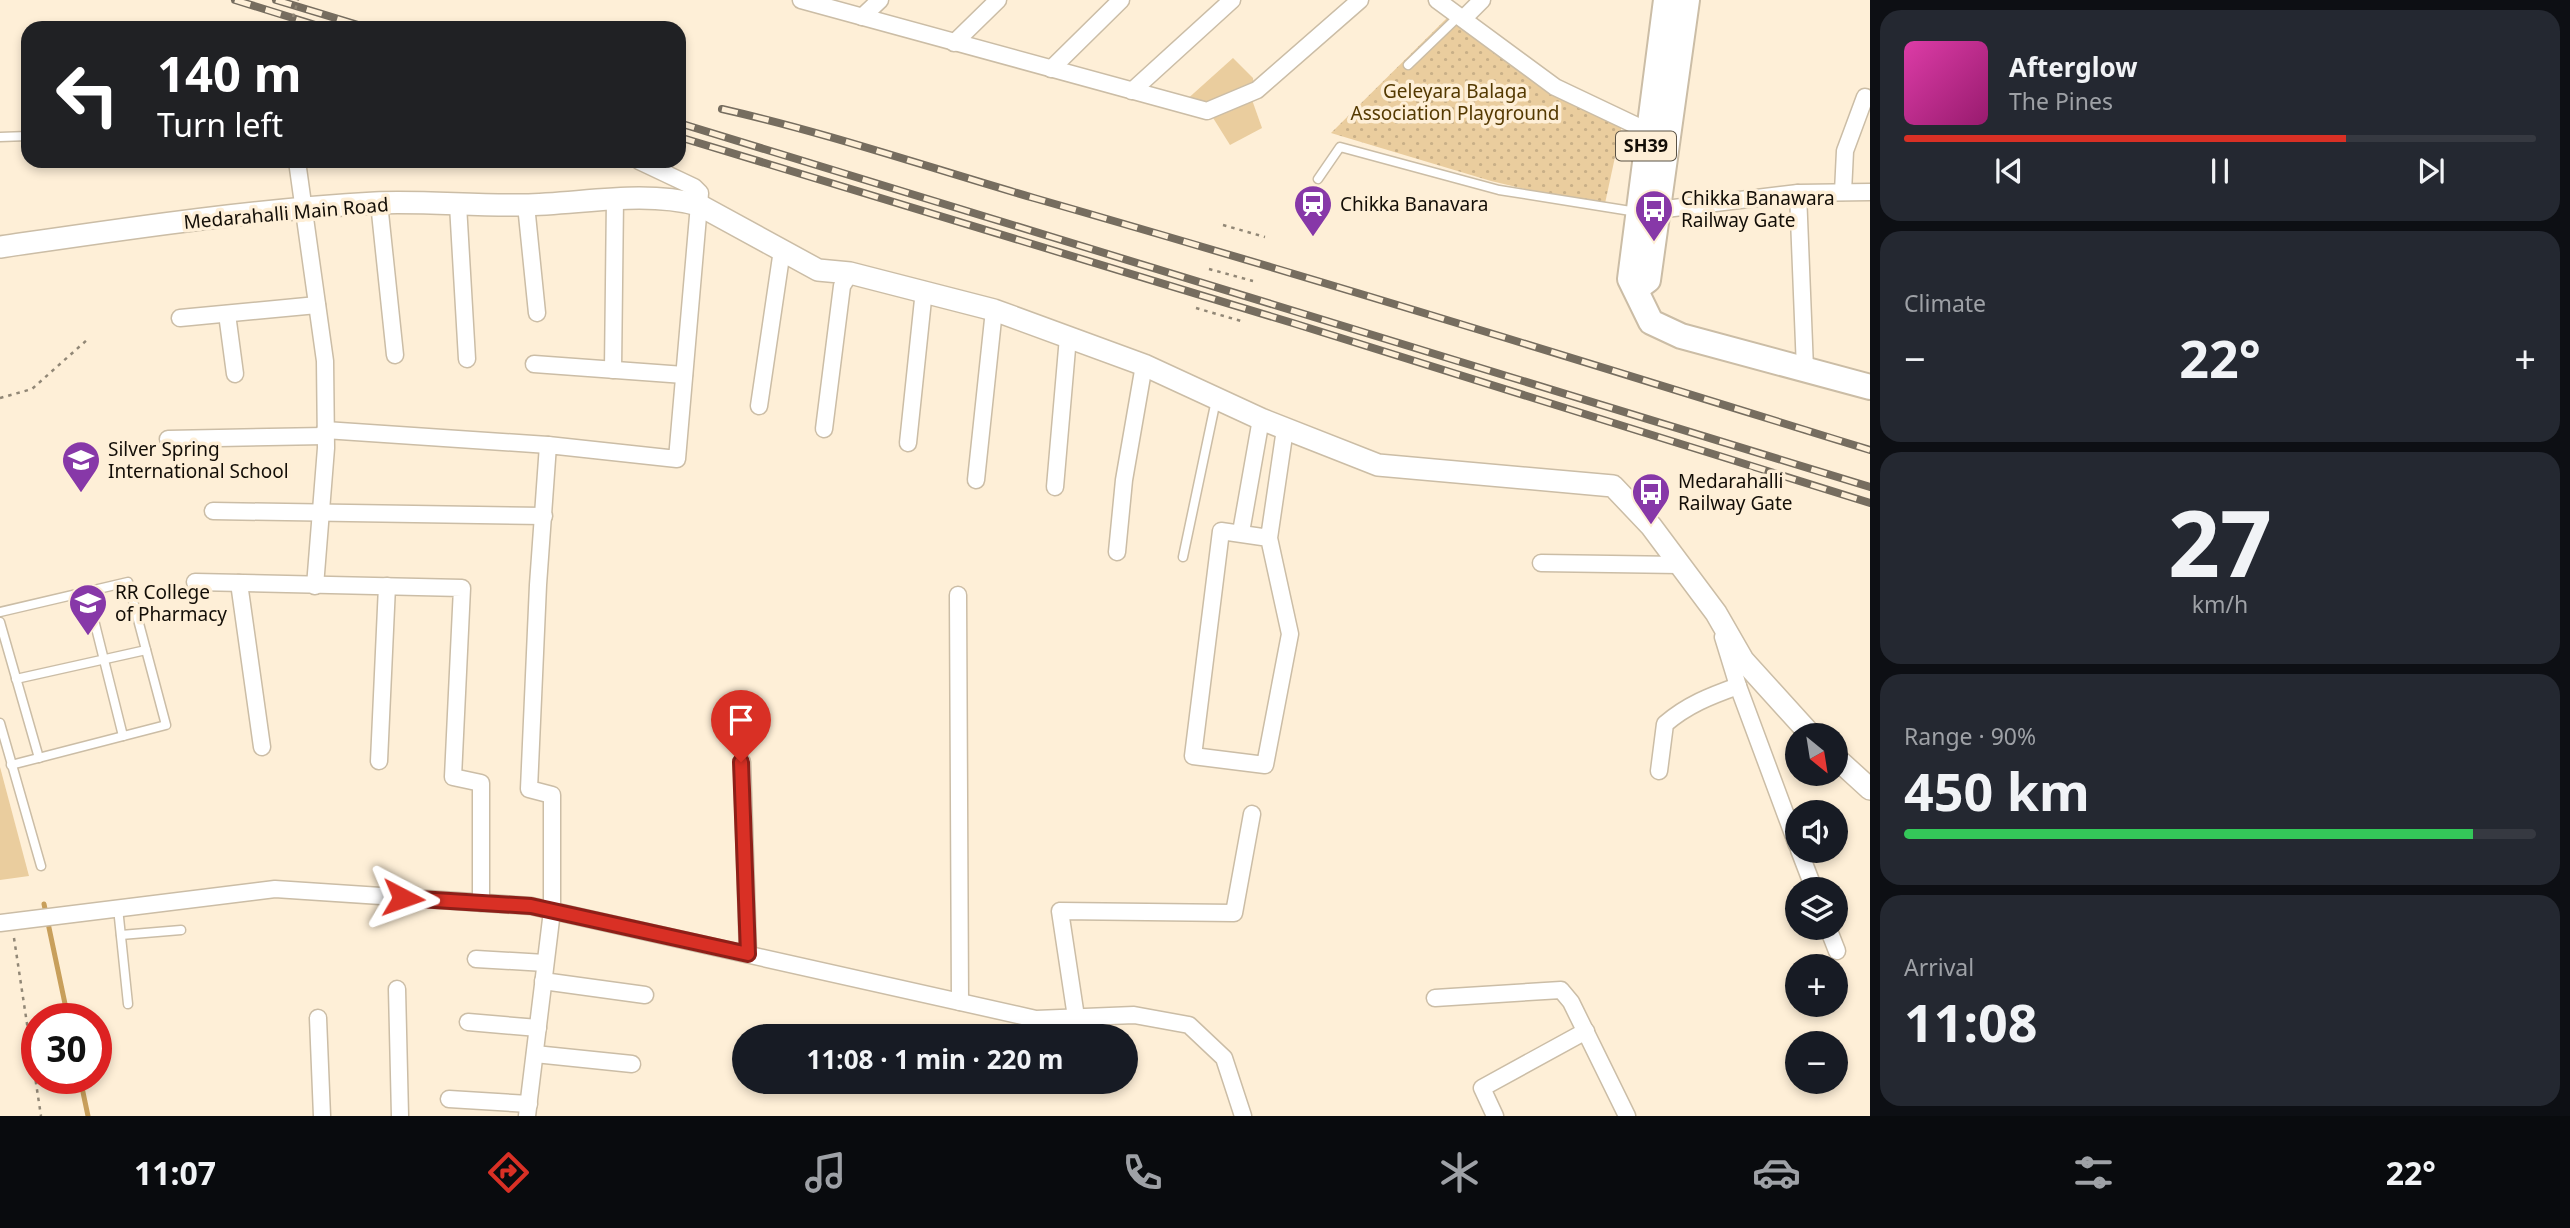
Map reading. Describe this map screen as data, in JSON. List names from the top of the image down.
{
  "streets": {
    "main road": ["SH39"],
    "street": ["Medarahalli Main Road"]
  },
  "parks": ["Geleyara Balaga Association Playground"],
  "places": {
    "station": ["Chikka Banavara"],
    "bus stop": ["Chikka Banawara Railway Gate", "Medarahalli Railway Gate"],
    "school or university": ["Silver Spring International School", "RR College of Pharmacy"]
  },
  "north": "bottom right",
  "page": {
    "turn": ["140 m", "Turn left"],
    "song": ["Afterglow", "The Pines"],
    "tile": [
      "Climate",
      ["27", "km/h"],
      ["Range · 90%", "450 km"],
      ["Arrival", "11:08"]
    ],
    "heat": ["−", "22°", "+"],
    "map_buttons": ["+", "−"],
    "limit": "30",
    "trip": "11:08 · 1 min · 220 m",
    "tabs": ["11:07", "22°"]
  }
}
